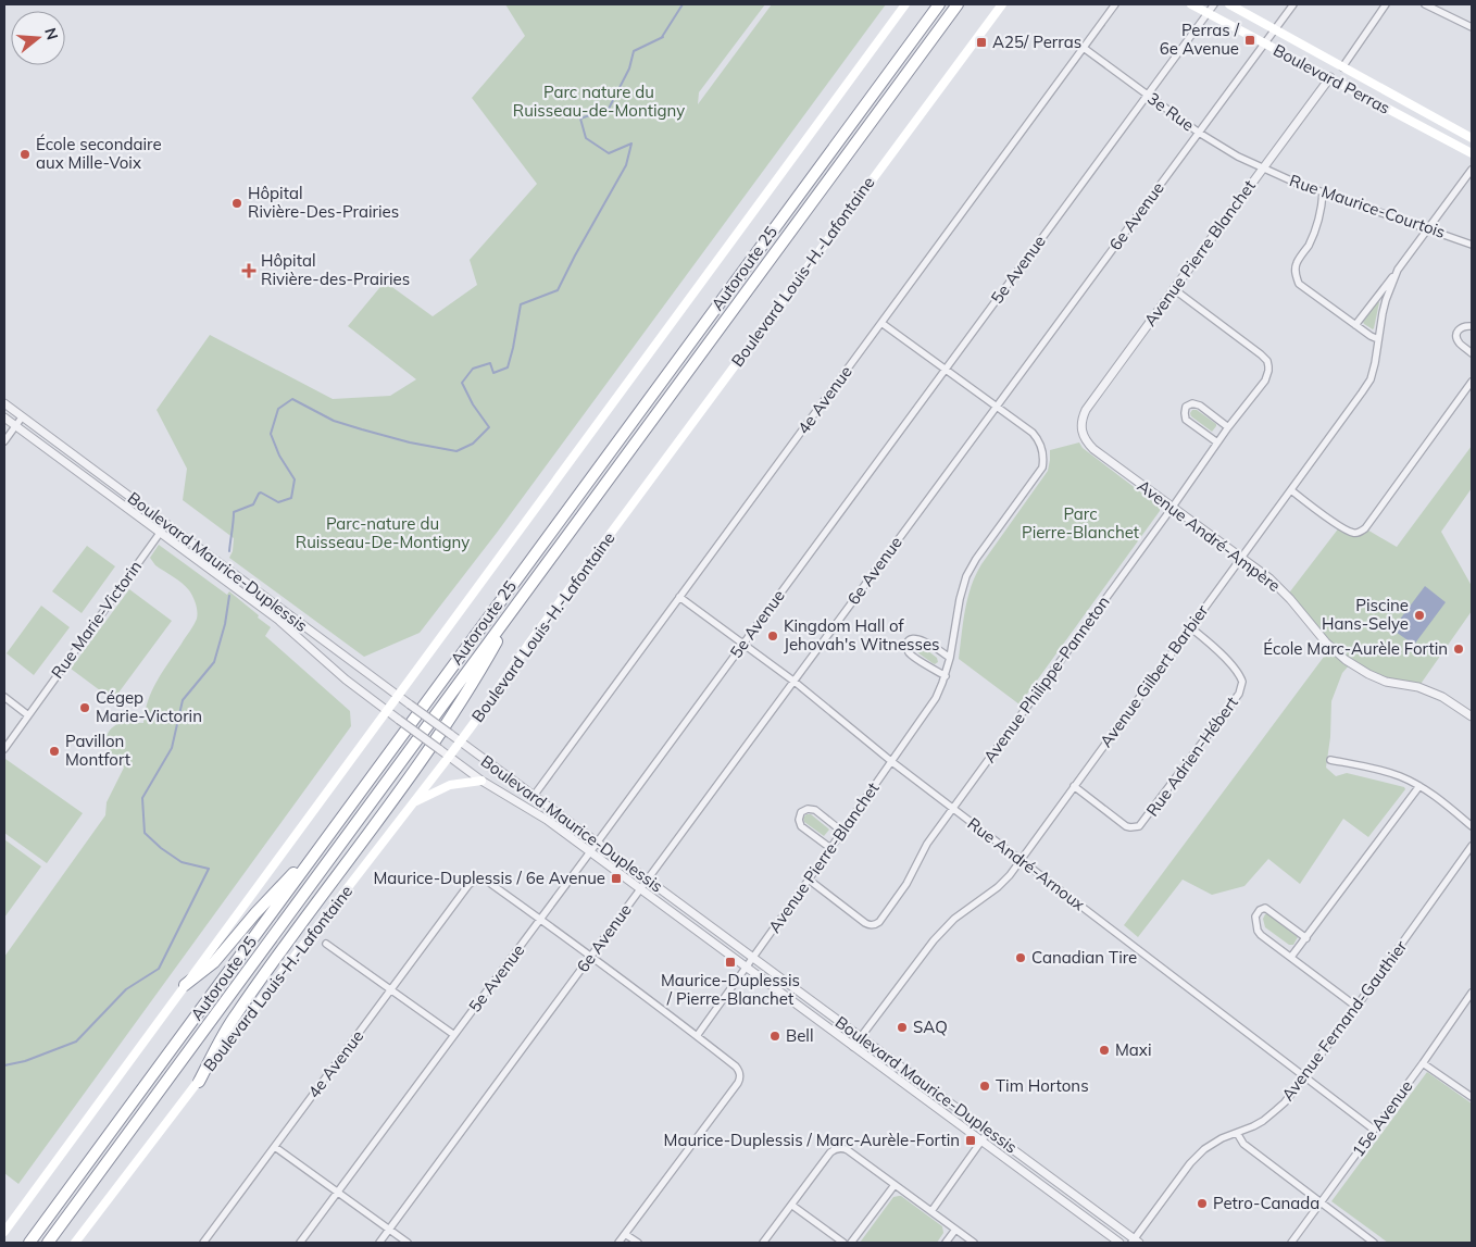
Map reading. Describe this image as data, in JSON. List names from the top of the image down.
{
  "streets": {
    "highway": ["Autoroute 25"],
    "main road": ["Boulevard Perras", "Boulevard Louis-H.-Lafontaine"],
    "street": [
      "3e Rue",
      "Rue Maurice-Courtois",
      "6e Avenue",
      "Avenue Pierre Blanchet",
      "5e Avenue",
      "4e Avenue",
      "Avenue André-Ampère",
      "Boulevard Maurice-Duplessis",
      "Rue Marie-Victorin",
      "Avenue Gilbert Barbier",
      "Avenue Philippe-Panneton",
      "Rue Adrien-Hébert",
      "Avenue Pierre-Blanchet",
      "Rue André-Arnoux",
      "Avenue Fernand-Gauthier",
      "15e Avenue"
    ]
  },
  "crossings": [
    ["Boulevard Perras", "6e Avenue"],
    ["Boulevard Perras", "Avenue Pierre Blanchet"],
    ["Boulevard Perras", "5e Avenue"],
    ["3e Rue", "Rue Maurice-Courtois"],
    ["3e Rue", "6e Avenue"],
    ["3e Rue", "Avenue Pierre Blanchet"],
    ["3e Rue", "5e Avenue"],
    ["3e Rue", "4e Avenue"],
    ["Rue Maurice-Courtois", "Avenue Pierre Blanchet"],
    ["Rue Maurice-Courtois", "Avenue Gilbert Barbier"],
    ["6e Avenue", "Boulevard Maurice-Duplessis"],
    ["6e Avenue", "Avenue Pierre-Blanchet"],
    ["6e Avenue", "Rue André-Arnoux"],
    ["Avenue Pierre Blanchet", "Avenue André-Ampère"],
    ["Avenue Pierre Blanchet", "Avenue Philippe-Panneton"],
    ["5e Avenue", "4e Avenue"],
    ["5e Avenue", "Boulevard Maurice-Duplessis"],
    ["5e Avenue", "Rue André-Arnoux"],
    ["Boulevard Louis-H.-Lafontaine", "Boulevard Maurice-Duplessis"],
    ["4e Avenue", "Boulevard Maurice-Duplessis"],
    ["4e Avenue", "Rue André-Arnoux"],
    ["Avenue André-Ampère", "Avenue Gilbert Barbier"],
    ["Avenue André-Ampère", "Avenue Philippe-Panneton"],
    ["Boulevard Maurice-Duplessis", "Rue Marie-Victorin"],
    ["Boulevard Maurice-Duplessis", "Avenue Gilbert Barbier"],
    ["Boulevard Maurice-Duplessis", "Avenue Pierre-Blanchet"],
    ["Boulevard Maurice-Duplessis", "Avenue Fernand-Gauthier"],
    ["Avenue Gilbert Barbier", "Rue Adrien-Hébert"],
    ["Avenue Gilbert Barbier", "Rue André-Arnoux"],
    ["Avenue Philippe-Panneton", "Avenue Pierre-Blanchet"],
    ["Avenue Philippe-Panneton", "Rue André-Arnoux"],
    ["Avenue Pierre-Blanchet", "Rue André-Arnoux"],
    ["Rue André-Arnoux", "Avenue Fernand-Gauthier"],
    ["Rue André-Arnoux", "15e Avenue"]
  ],
  "parks": ["Parc nature du Ruisseau-de-Montigny", "Parc Pierre-Blanchet", "Parc-nature du Ruisseau-De-Montigny"],
  "places": {
    "transit": [
      "Perras / 6e Avenue",
      "A25/ Perras",
      "Maurice-Duplessis / 6e Avenue",
      "Maurice-Duplessis / Pierre-Blanchet",
      "Maurice-Duplessis / Marc-Aurèle-Fortin"
    ],
    "other": [
      "École secondaire aux Mille-Voix",
      "Hôpital Rivière-Des-Prairies",
      "Piscine Hans-Selye",
      "Kingdom Hall of Jehovah's Witnesses",
      "École Marc-Aurèle Fortin",
      "Cégep Marie-Victorin",
      "Pavillon Montfort",
      "Canadian Tire",
      "SAQ",
      "Bell",
      "Maxi",
      "Tim Hortons",
      "Petro-Canada"
    ],
    "health": ["Hôpital Rivière-des-Prairies"]
  },
  "north": "right"
}
